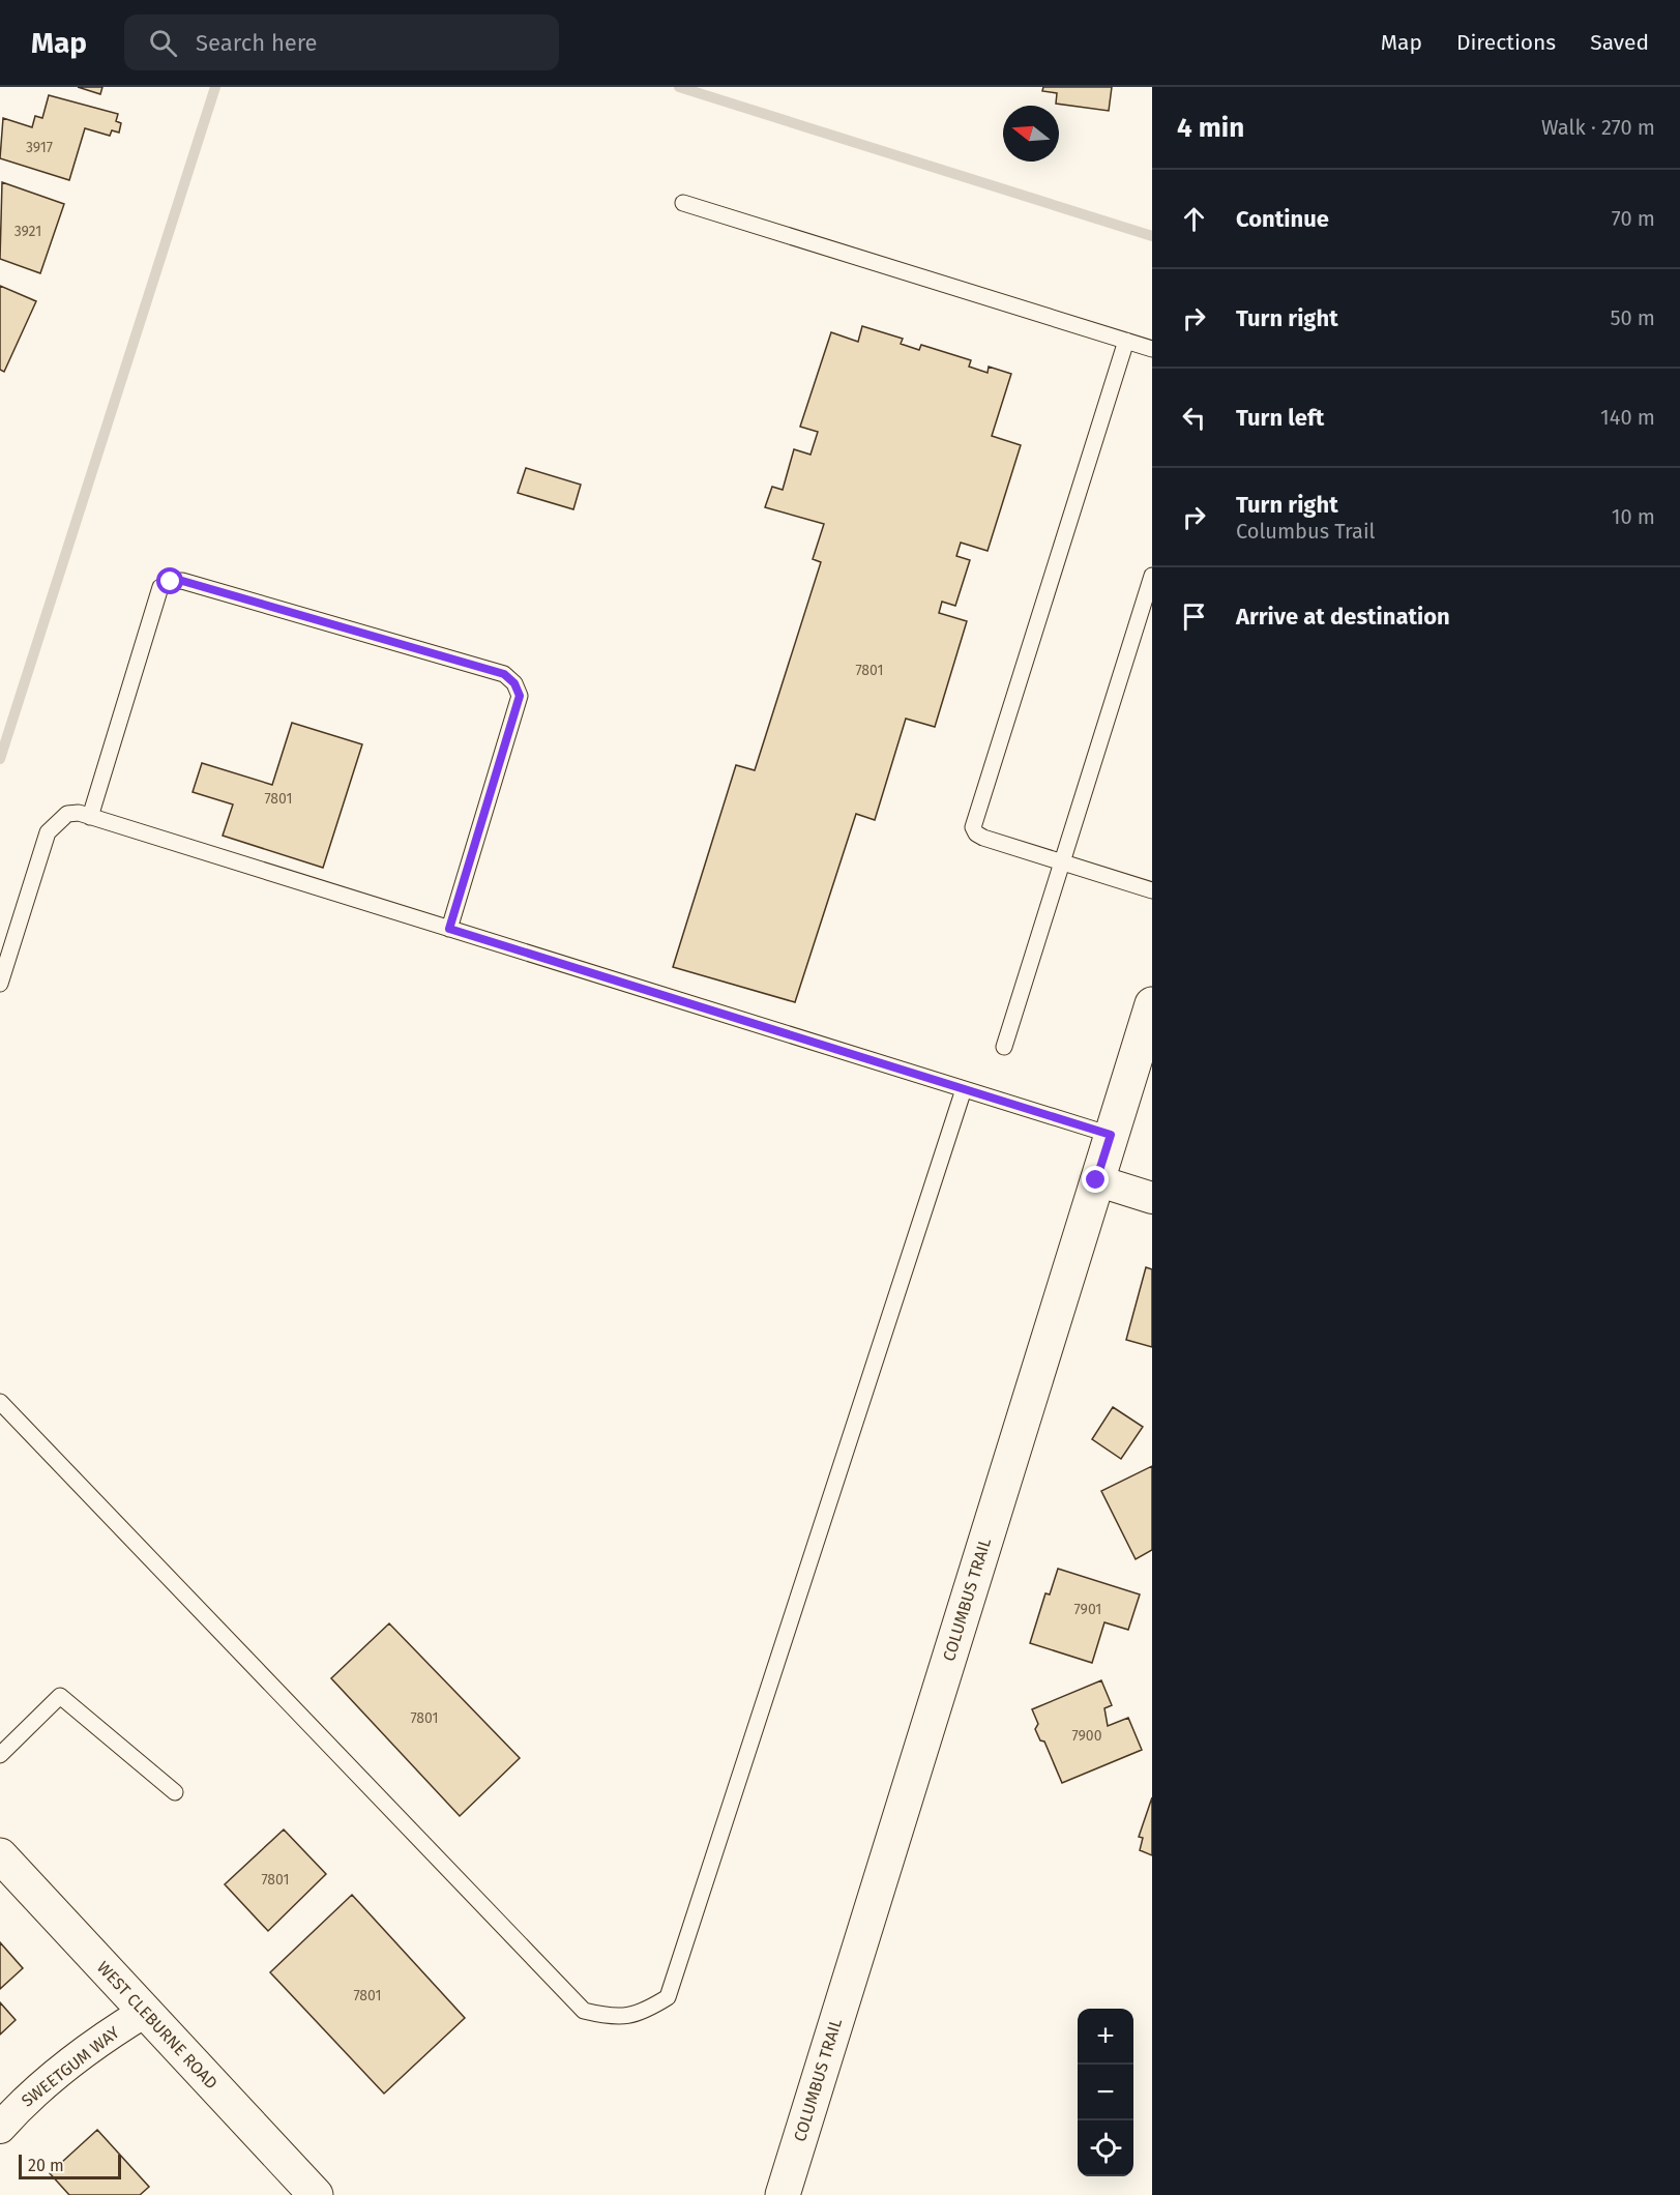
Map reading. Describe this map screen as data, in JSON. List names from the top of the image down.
{
  "streets": {
    "street": ["COLUMBUS TRAIL", "WEST CLEBURNE ROAD", "SWEETGUM WAY"]
  },
  "crossings": [
    ["WEST CLEBURNE ROAD", "SWEETGUM WAY"]
  ],
  "house_numbers": [
    "3917",
    "3921",
    "7801",
    "7801",
    "7901",
    "7801",
    "7900",
    "7801",
    "7801"
  ],
  "scale_bar": "20 m",
  "north": "left",
  "page": {
    "header": "Map",
    "search": "Search here",
    "nav": ["Map", "Directions", "Saved"],
    "heading": ["4 min", "Walk · 270 m"],
    "list": [
      ["Continue", "70 m"],
      ["Turn right", "50 m"],
      ["Turn left", "140 m"],
      ["Turn right", "Columbus Trail", "10 m"],
      "Arrive at destination"
    ],
    "map_buttons": ["+", "−"],
    "scale": "20 m"
  }
}
